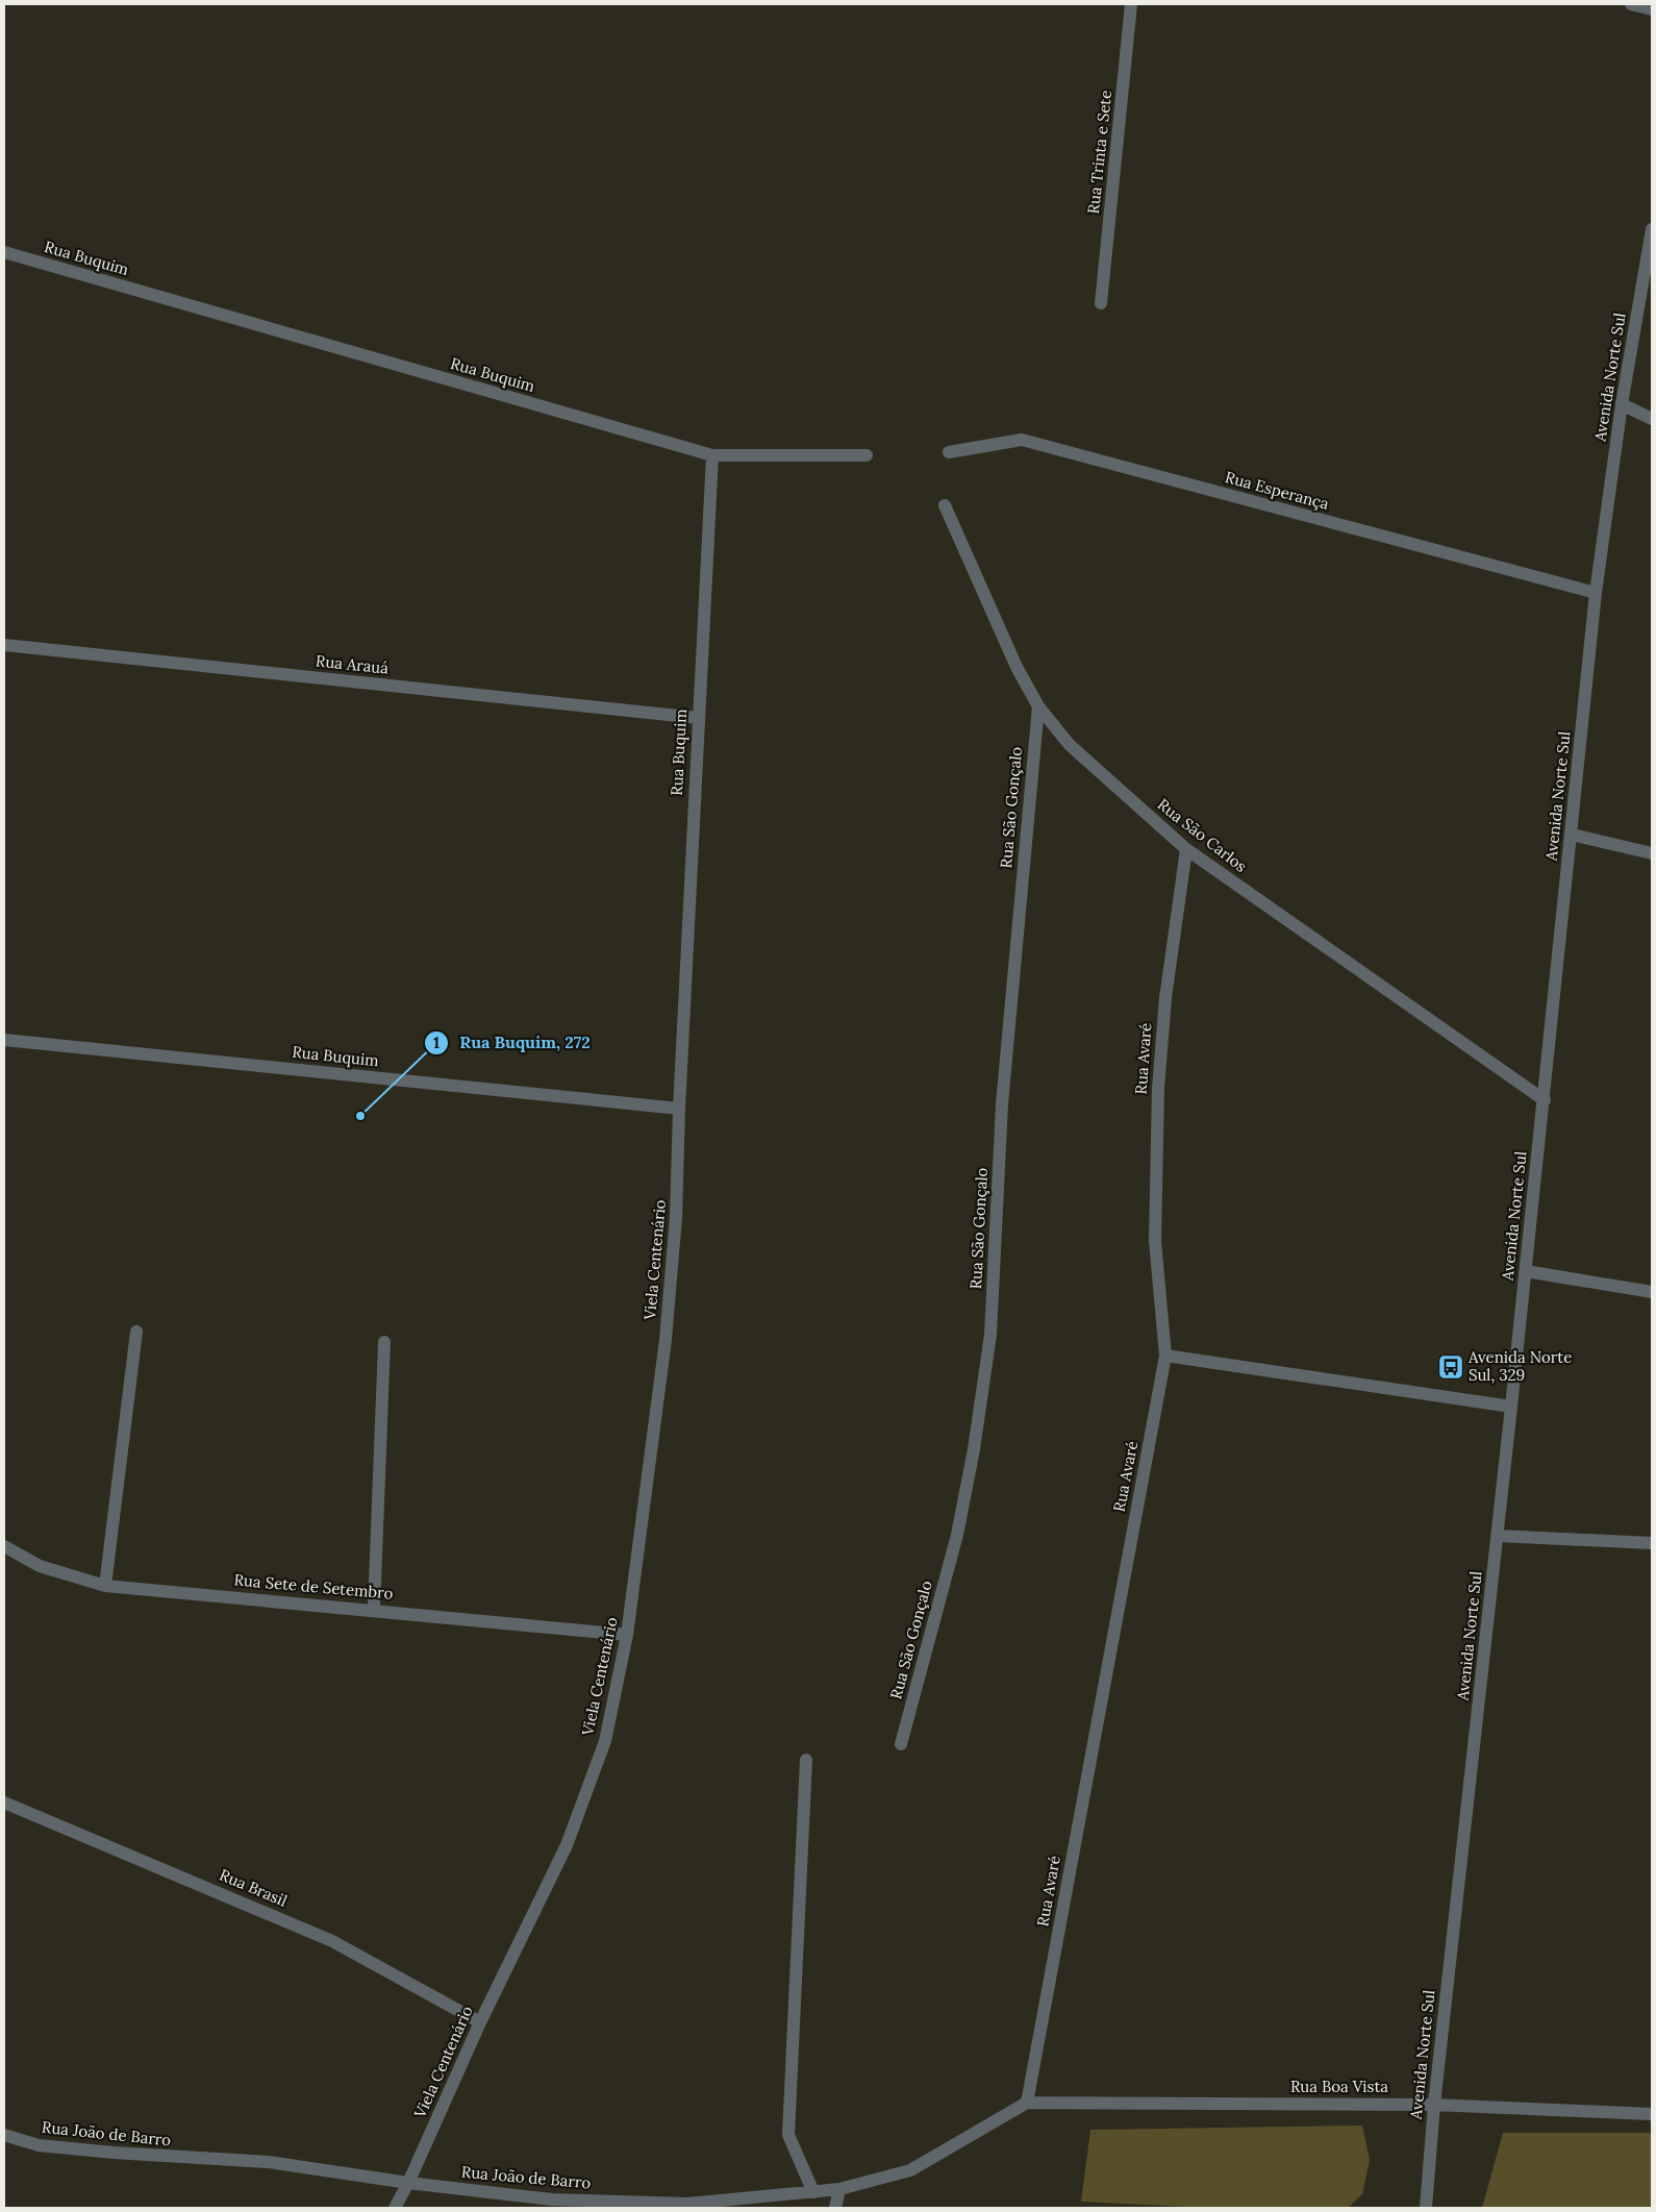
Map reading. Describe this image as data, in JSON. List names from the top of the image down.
{
  "streets": {
    "street": [
      "Rua Trinta e Sete",
      "Rua Buquim",
      "Avenida Norte Sul",
      "Rua Esperança",
      "Rua Arauá",
      "Rua São Gonçalo",
      "Rua São Carlos",
      "Rua Avaré",
      "Viela Centenário",
      "Rua Sete de Setembro",
      "Rua Brasil",
      "Rua Boa Vista",
      "Rua João de Barro"
    ]
  },
  "crossings": [
    ["Rua Buquim", "Rua Arauá"],
    ["Rua Buquim", "Viela Centenário"],
    ["Avenida Norte Sul", "Rua Esperança"],
    ["Avenida Norte Sul", "Rua São Carlos"],
    ["Avenida Norte Sul", "Rua Boa Vista"],
    ["Rua São Gonçalo", "Rua São Carlos"],
    ["Rua São Carlos", "Rua Avaré"],
    ["Rua Avaré", "Rua Boa Vista"],
    ["Rua Avaré", "Rua João de Barro"],
    ["Viela Centenário", "Rua Sete de Setembro"],
    ["Viela Centenário", "Rua Brasil"],
    ["Viela Centenário", "Rua João de Barro"],
    ["Rua Boa Vista", "Rua João de Barro"]
  ],
  "places": {
    "other": ["Rua Buquim, 272"],
    "bus stop": ["Avenida Norte Sul, 329"]
  }
}
